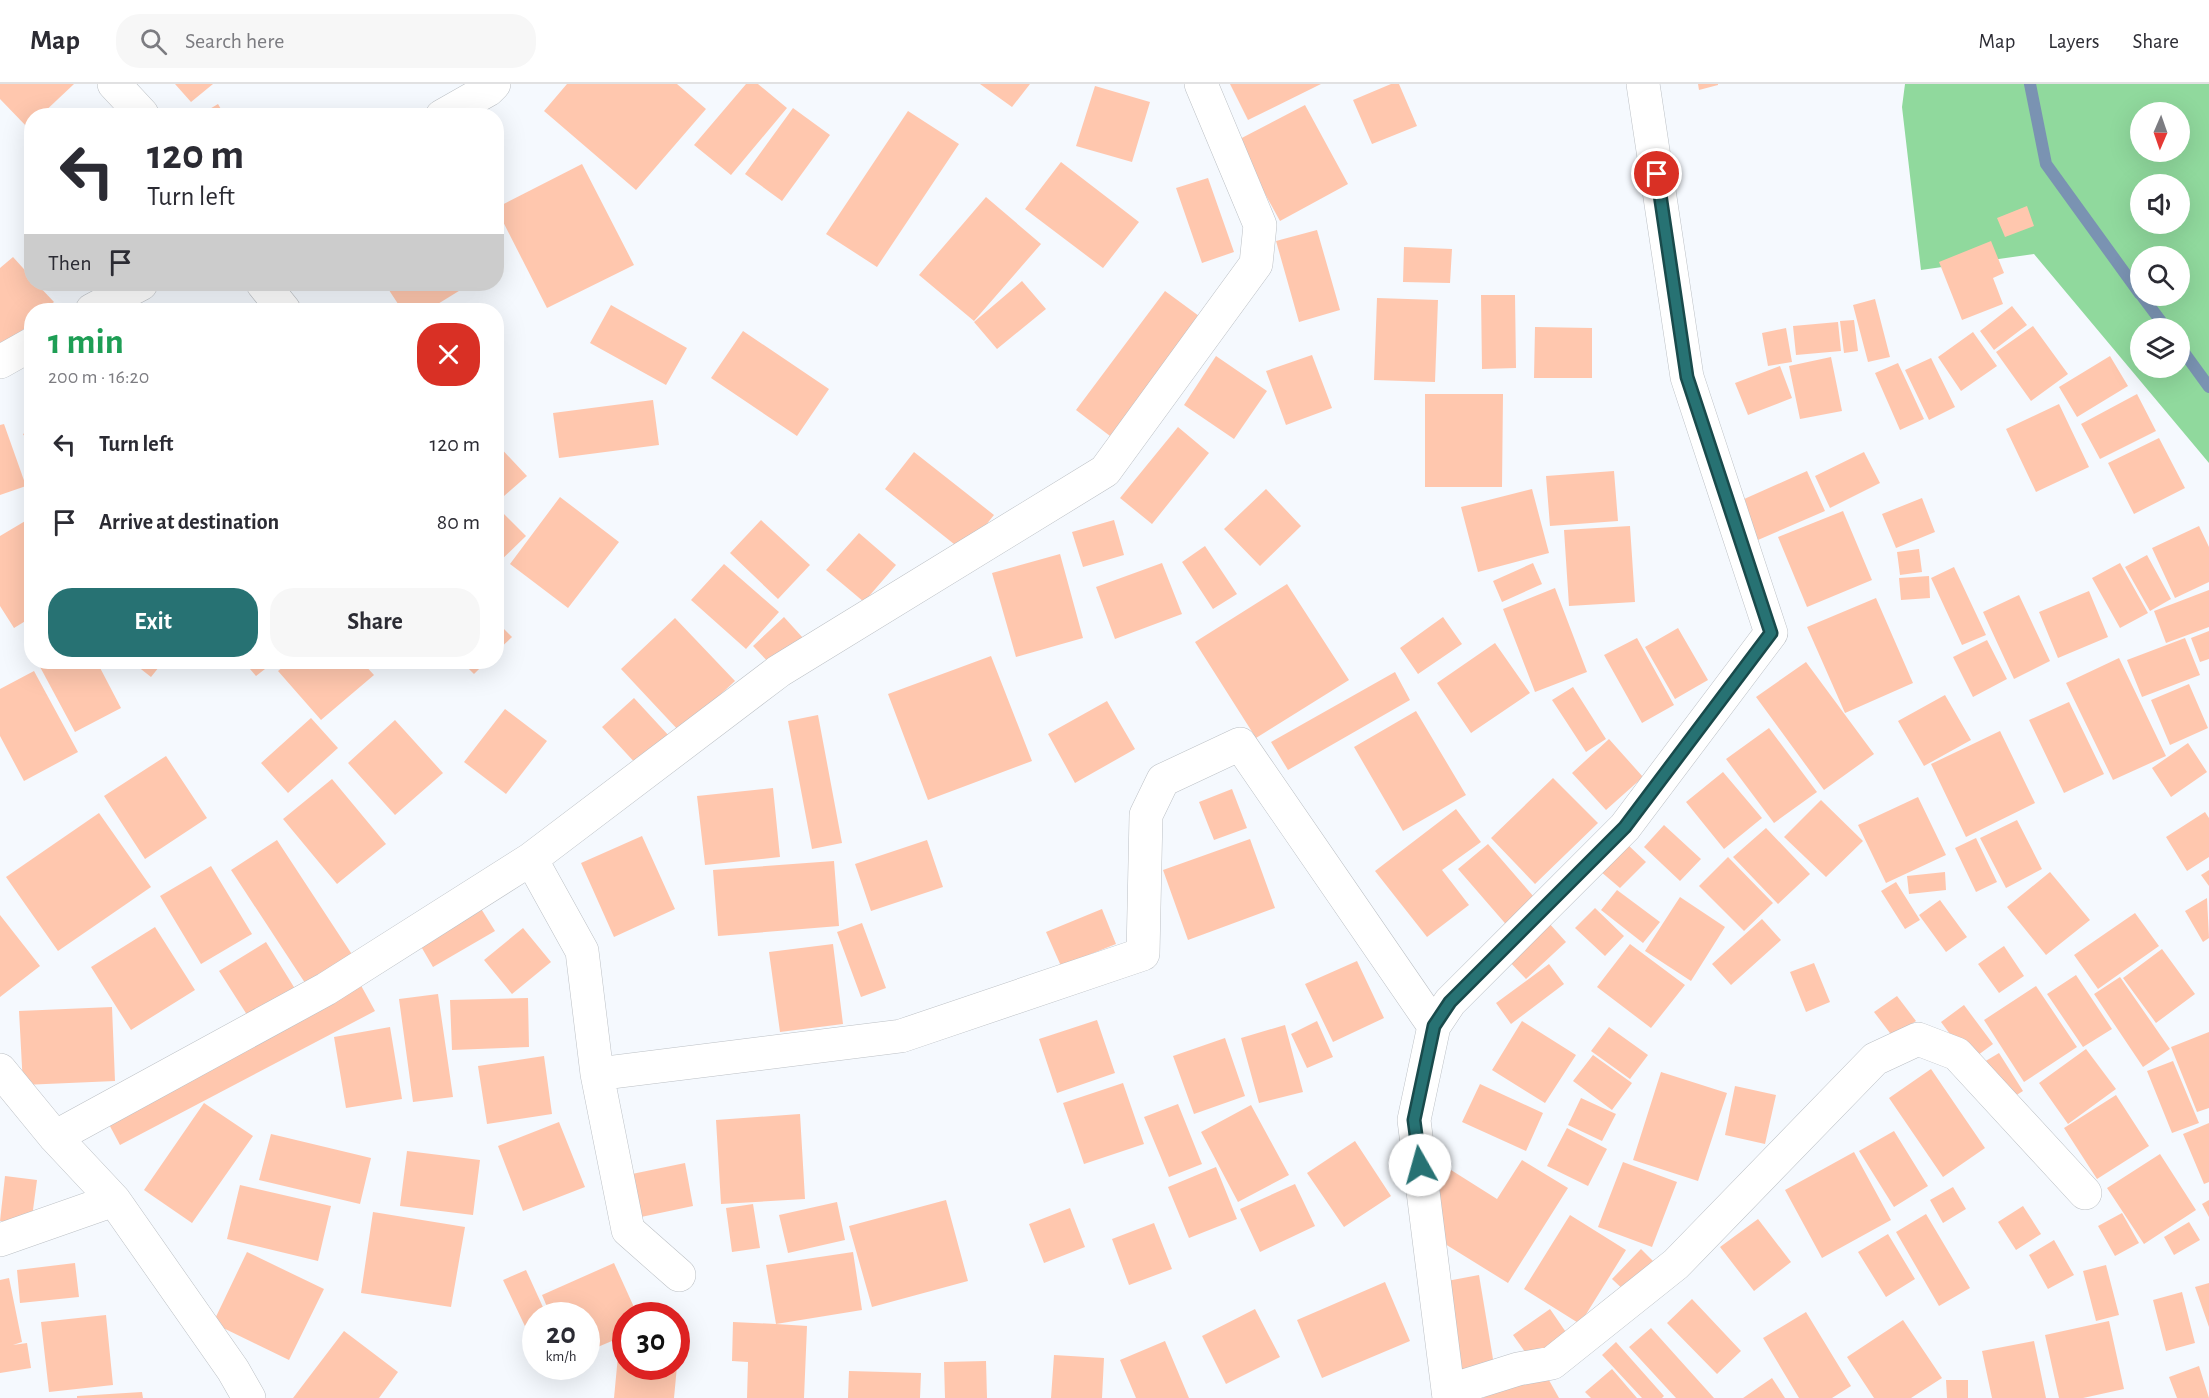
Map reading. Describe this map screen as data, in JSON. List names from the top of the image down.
{
  "north": "bottom",
  "page": {
    "header": "Map",
    "search": "Search here",
    "nav": ["Map", "Layers", "Share"],
    "turn": ["120 m", "Turn left"],
    "then": "Then",
    "heading": ["1 min", "200 m · 16:20"],
    "list": [
      {
        "name": "Turn left",
        "value": "120 m"
      },
      {
        "name": "Arrive at destination",
        "value": "80 m"
      }
    ],
    "buttons": ["Exit", "Share"],
    "speed": "20 km/h",
    "limit": "30"
  }
}
